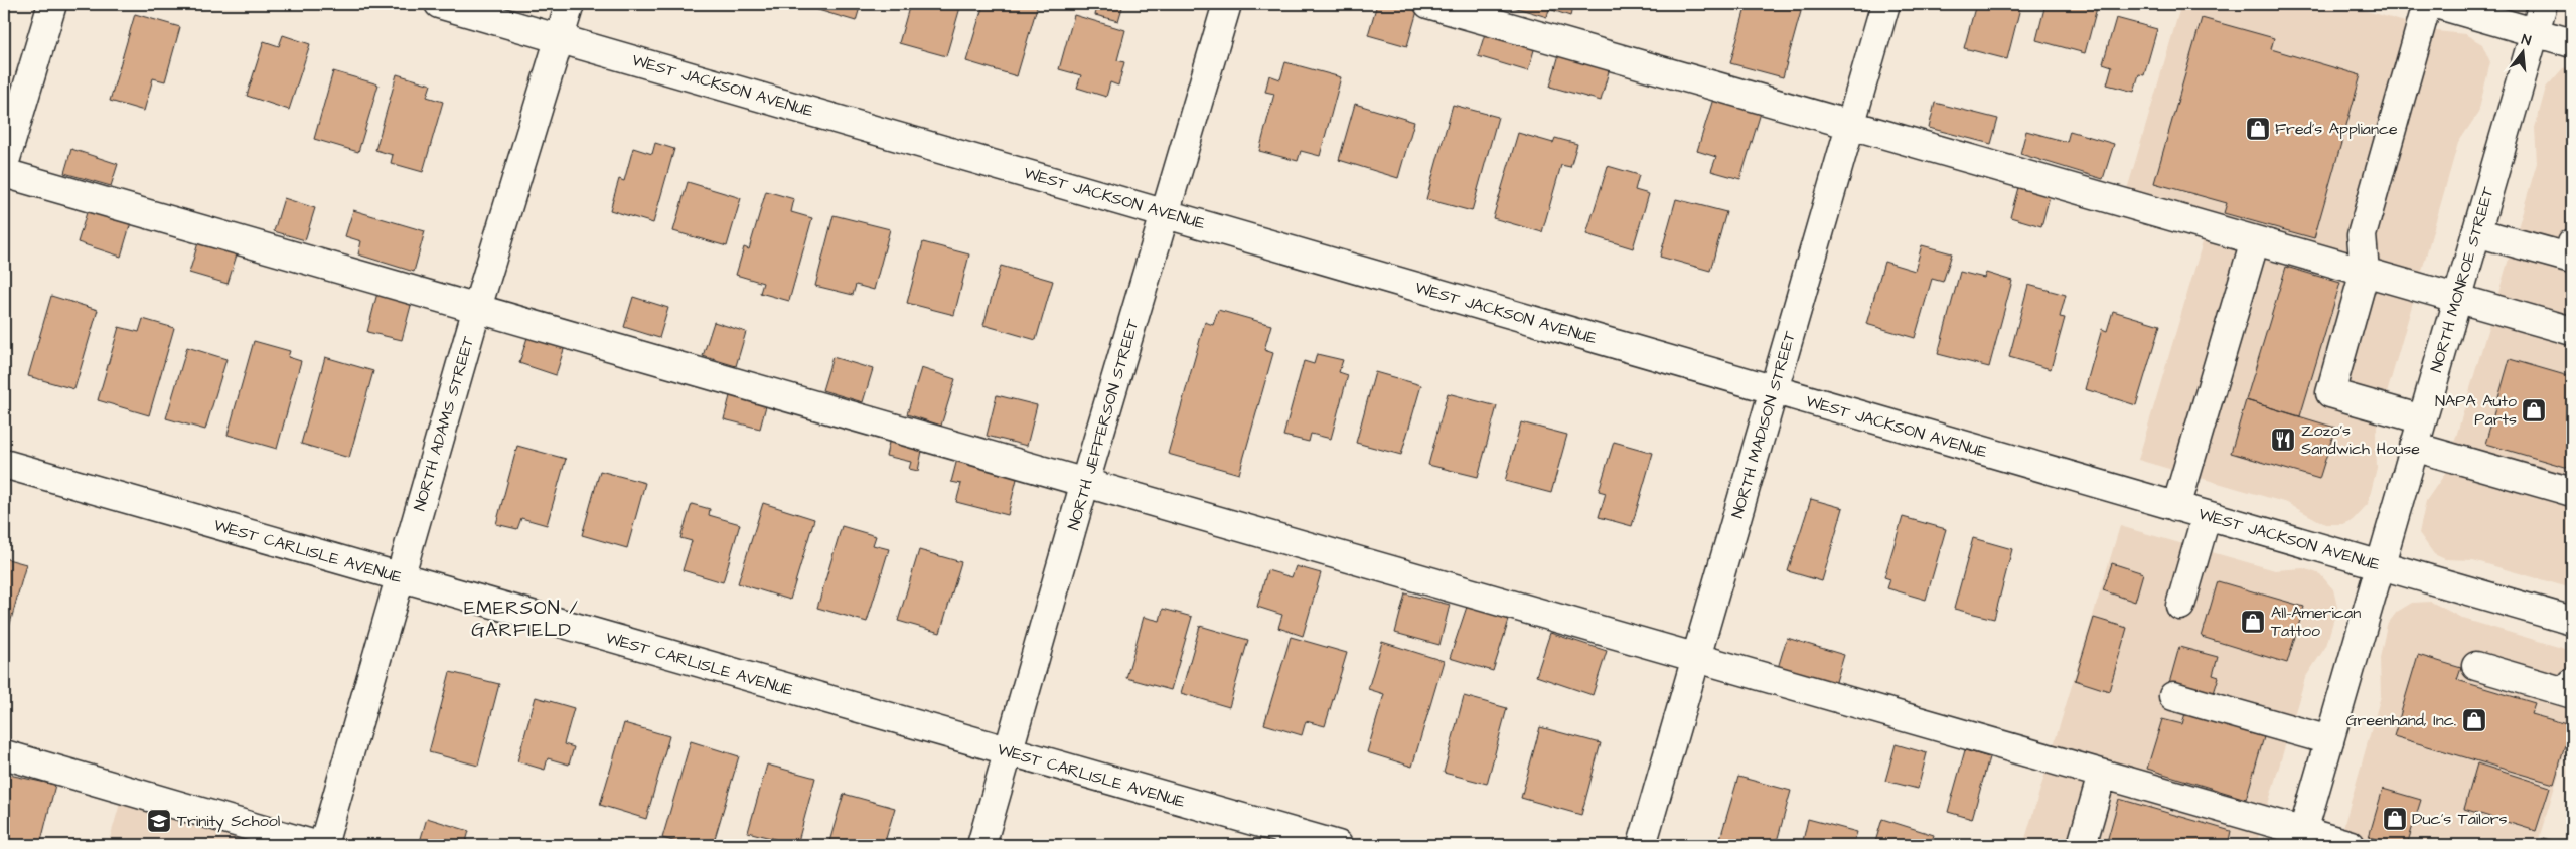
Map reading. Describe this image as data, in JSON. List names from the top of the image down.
{
  "streets": {
    "street": [
      "WEST JACKSON AVENUE",
      "NORTH MONROE STREET",
      "NORTH ADAMS STREET",
      "NORTH JEFFERSON STREET",
      "NORTH MADISON STREET",
      "WEST CARLISLE AVENUE"
    ]
  },
  "crossings": [
    ["WEST JACKSON AVENUE", "NORTH MONROE STREET"],
    ["WEST JACKSON AVENUE", "NORTH ADAMS STREET"],
    ["WEST JACKSON AVENUE", "NORTH JEFFERSON STREET"],
    ["WEST JACKSON AVENUE", "NORTH MADISON STREET"],
    ["NORTH ADAMS STREET", "WEST CARLISLE AVENUE"],
    ["NORTH JEFFERSON STREET", "WEST CARLISLE AVENUE"]
  ],
  "districts": ["EMERSON / GARFIELD"],
  "places": {
    "shop": [
      "Fred's Appliance",
      "NAPA Auto Parts",
      "All-American Tattoo",
      "Greenhand, Inc.",
      "Duc's Tailors"
    ],
    "restaurant": ["Zozo’s Sandwich House"],
    "school or university": ["Trinity School"]
  },
  "north": "top"
}
